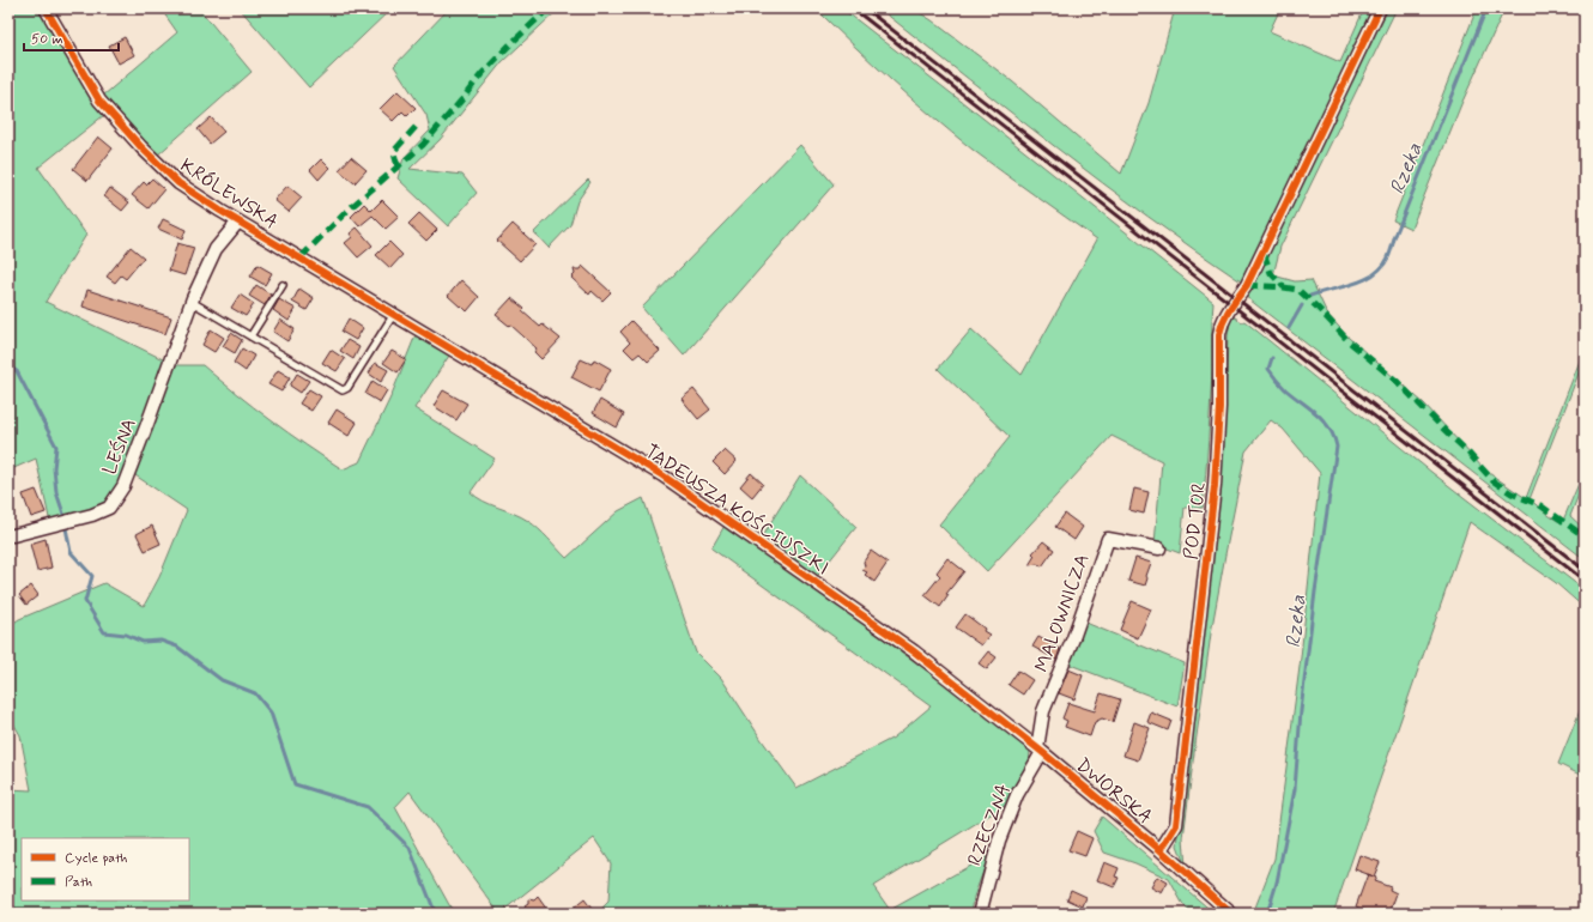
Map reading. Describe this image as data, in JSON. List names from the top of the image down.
{
  "streets": {
    "street": [
      "KRÓLEWSKA",
      "LEŚNA",
      "TADEUSZA KOŚCIUSZKI",
      "POD TOR",
      "MALOWNICZA",
      "DWORSKA",
      "RZECZNA"
    ]
  },
  "crossings": [
    ["KRÓLEWSKA", "LEŚNA"],
    ["KRÓLEWSKA", "TADEUSZA KOŚCIUSZKI"],
    ["TADEUSZA KOŚCIUSZKI", "MALOWNICZA"],
    ["TADEUSZA KOŚCIUSZKI", "DWORSKA"],
    ["TADEUSZA KOŚCIUSZKI", "RZECZNA"],
    ["POD TOR", "DWORSKA"],
    ["MALOWNICZA", "DWORSKA"],
    ["MALOWNICZA", "RZECZNA"],
    ["DWORSKA", "RZECZNA"]
  ],
  "water": ["Rzeka"],
  "legend": ["Cycle path", "Path"],
  "scale_bar": "50 m"
}
